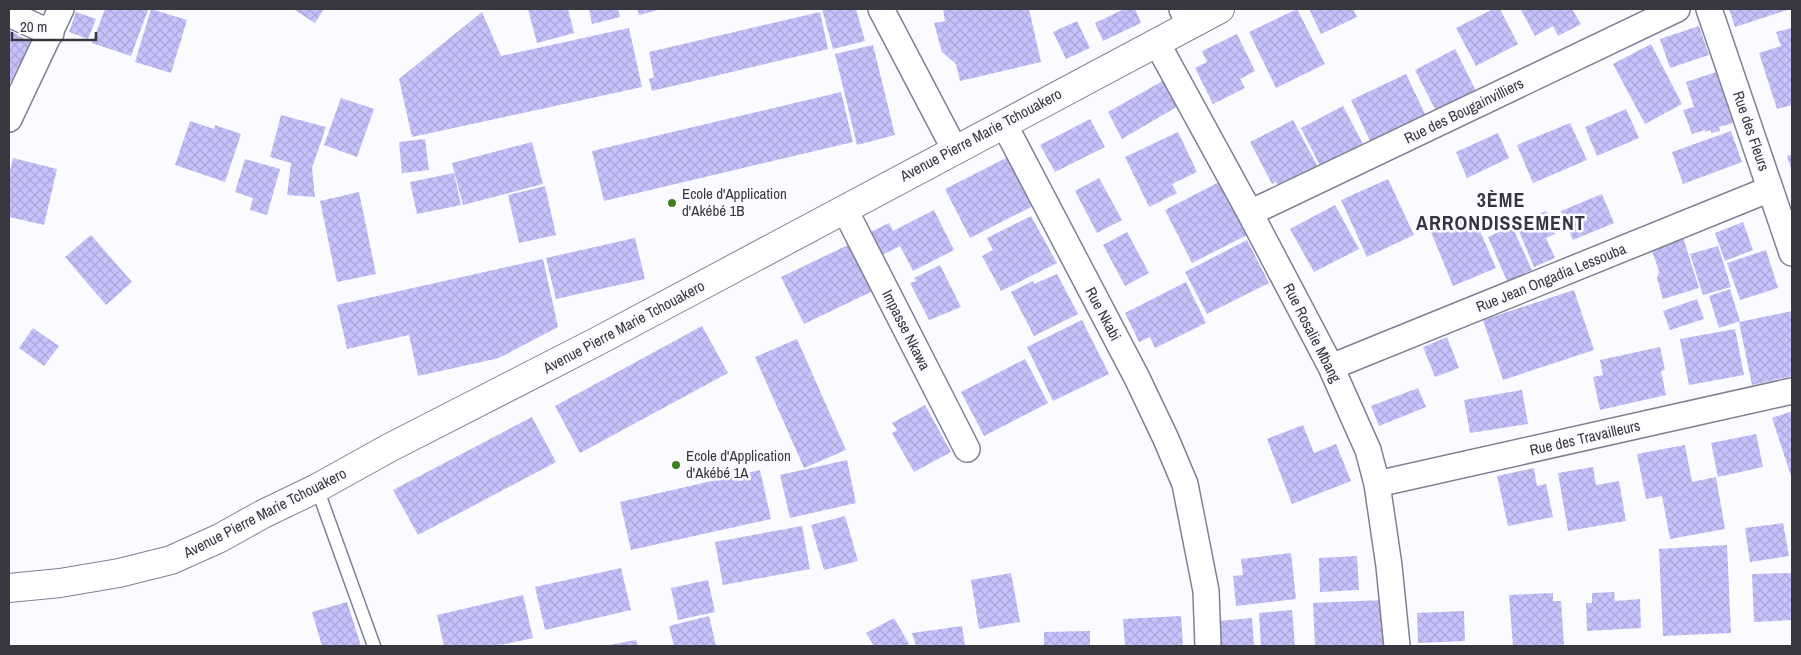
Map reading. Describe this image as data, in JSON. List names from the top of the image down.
{
  "streets": {
    "main road": ["Avenue Pierre Marie Tchouakero"],
    "street": [
      "Rue des Bougainvilliers",
      "Rue des Fleurs",
      "Rue Jean Ongadia Lessouba",
      "Rue Nkabi",
      "Impasse Nkawa",
      "Rue Rosalie Mbang",
      "Rue des Travailleurs"
    ]
  },
  "crossings": [
    ["Rue des Bougainvilliers", "Rue Rosalie Mbang"],
    ["Rue des Fleurs", "Rue Jean Ongadia Lessouba"],
    ["Avenue Pierre Marie Tchouakero", "Rue Nkabi"],
    ["Avenue Pierre Marie Tchouakero", "Impasse Nkawa"],
    ["Avenue Pierre Marie Tchouakero", "Rue Rosalie Mbang"],
    ["Rue Jean Ongadia Lessouba", "Rue Rosalie Mbang"],
    ["Rue Rosalie Mbang", "Rue des Travailleurs"]
  ],
  "districts": ["3ÈME ARRONDISSEMENT"],
  "places": ["Ecole d'Application d'Akébé 1B", "Ecole d'Application d'Akébé 1A"],
  "scale_bar": "20 m"
}
